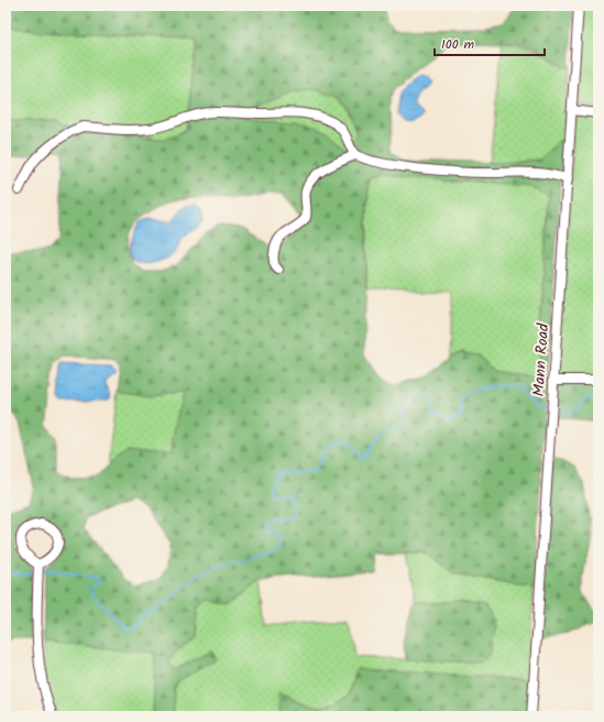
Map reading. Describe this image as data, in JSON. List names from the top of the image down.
{
  "streets": {
    "street": ["Mann Road"]
  },
  "scale_bar": "100 m"
}
